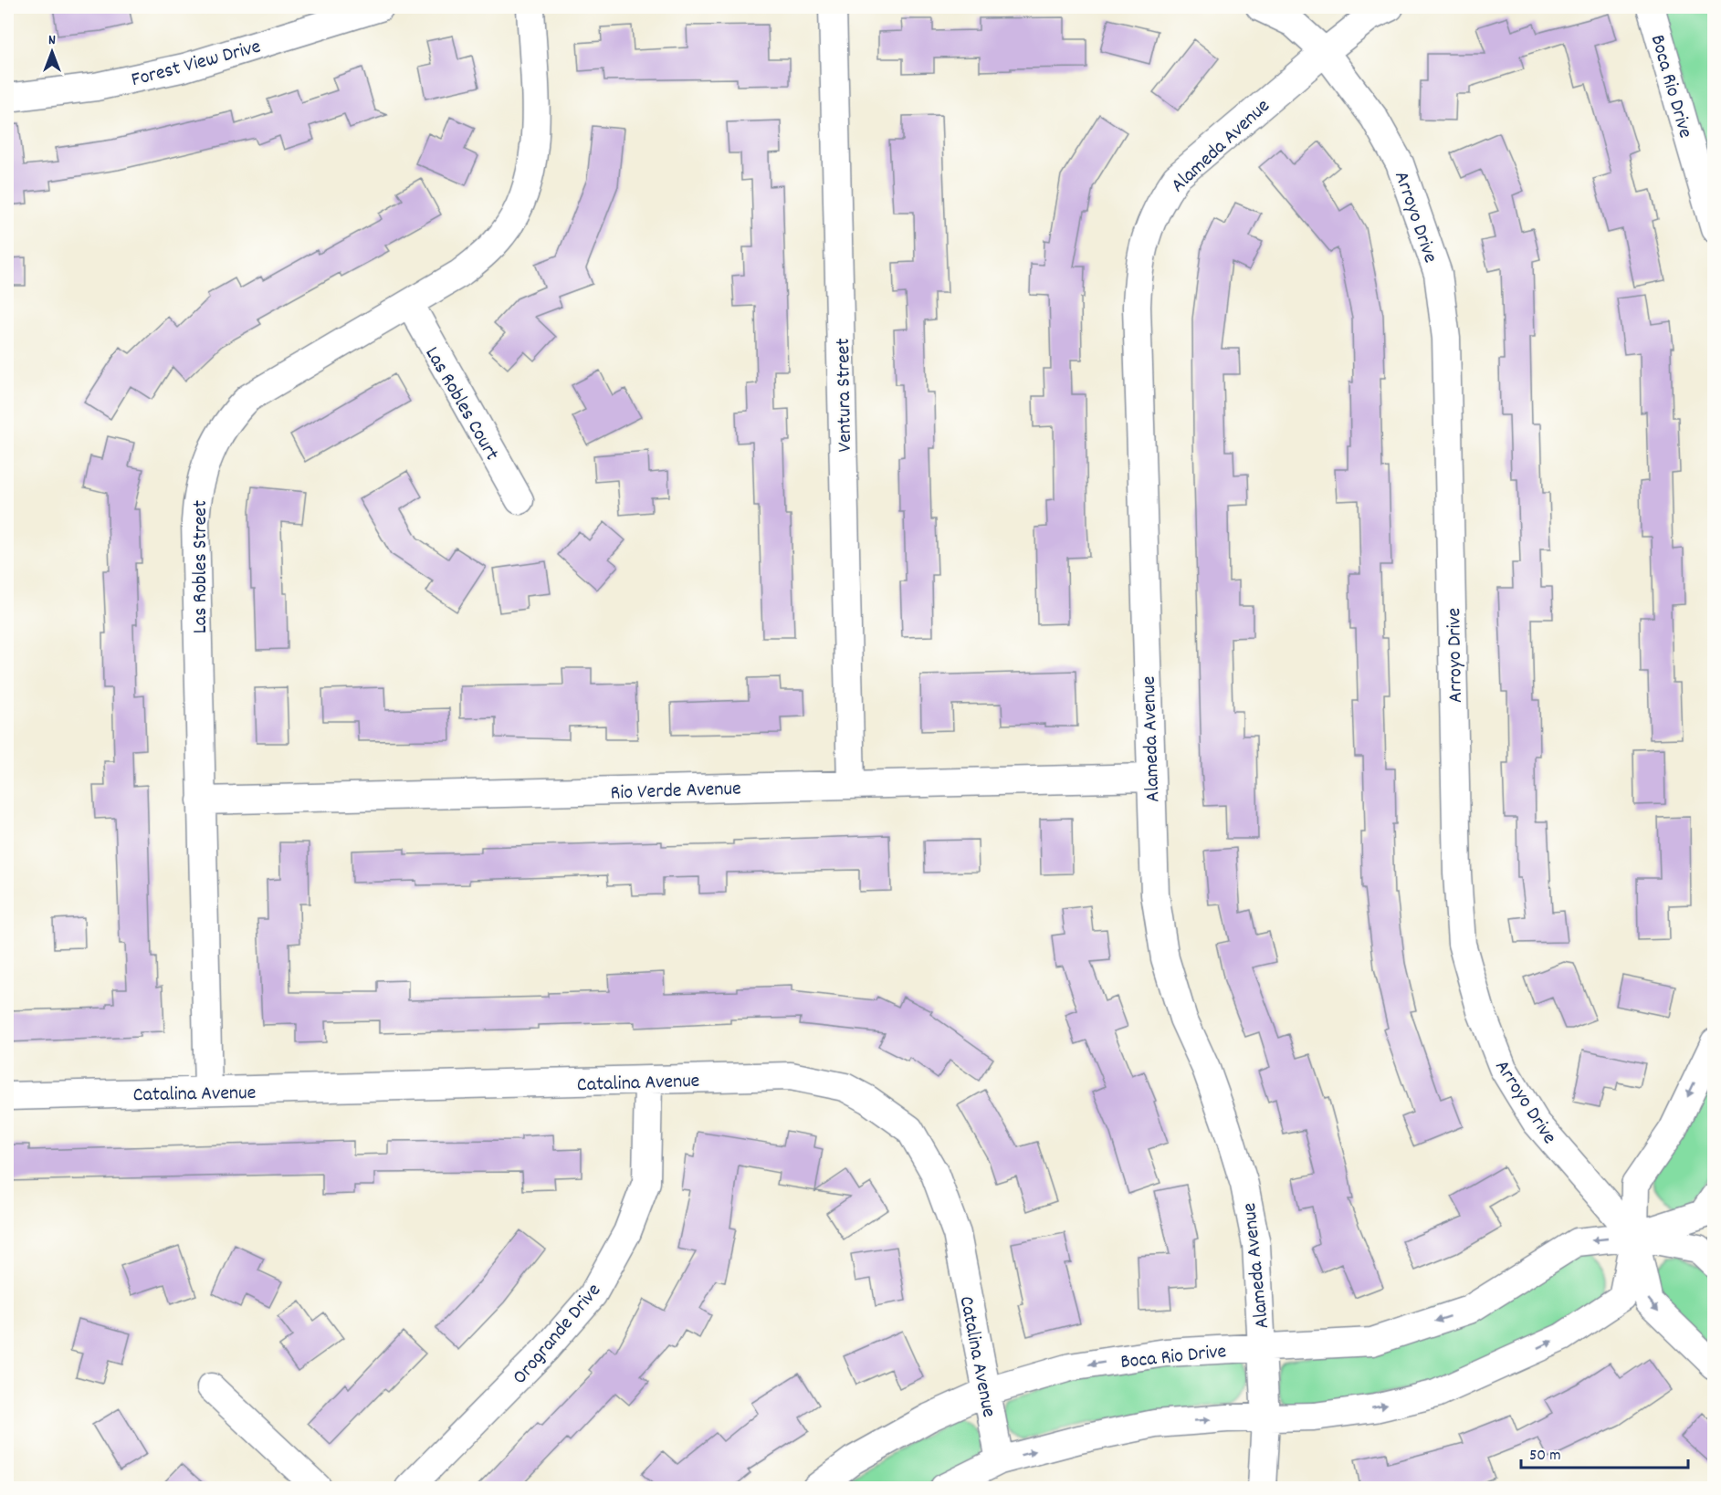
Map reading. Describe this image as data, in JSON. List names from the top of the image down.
{
  "streets": {
    "street": [
      "Forest View Drive",
      "Boca Rio Drive",
      "Alameda Avenue",
      "Arroyo Drive",
      "Ventura Street",
      "Las Robles Court",
      "Las Robles Street",
      "Rio Verde Avenue",
      "Catalina Avenue",
      "Orogrande Drive"
    ]
  },
  "crossings": [
    ["Boca Rio Drive", "Alameda Avenue"],
    ["Boca Rio Drive", "Arroyo Drive"],
    ["Boca Rio Drive", "Catalina Avenue"],
    ["Alameda Avenue", "Arroyo Drive"],
    ["Alameda Avenue", "Rio Verde Avenue"],
    ["Ventura Street", "Rio Verde Avenue"],
    ["Las Robles Court", "Las Robles Street"],
    ["Las Robles Street", "Rio Verde Avenue"],
    ["Las Robles Street", "Catalina Avenue"],
    ["Catalina Avenue", "Orogrande Drive"]
  ],
  "scale_bar": "50 m",
  "north": "top"
}
